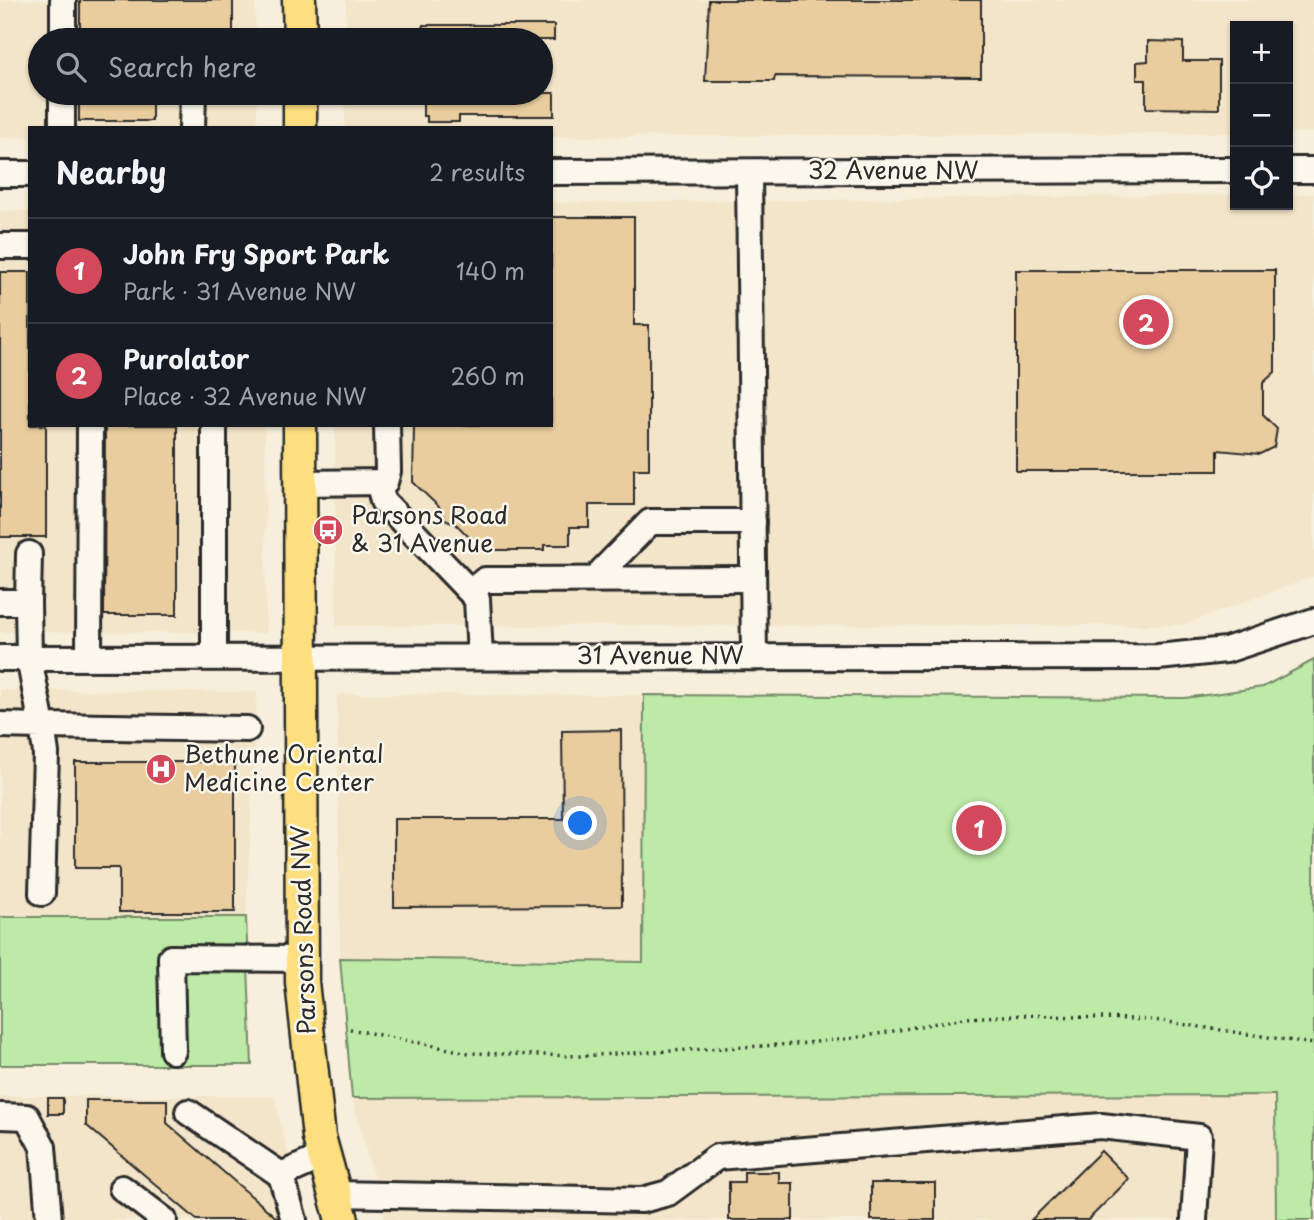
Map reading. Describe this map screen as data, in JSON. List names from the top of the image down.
{
  "streets": {
    "main road": ["Parsons Road NW"],
    "street": ["32 Avenue NW", "31 Avenue NW"]
  },
  "crossings": [
    ["31 Avenue NW", "Parsons Road NW"]
  ],
  "places": {
    "bus stop": ["Parsons Road & 31 Avenue"],
    "hospital": ["Bethune Oriental Medicine Center"]
  },
  "page": {
    "map_buttons": ["+", "−"],
    "search": "Search here",
    "heading": ["Nearby", "2 results"],
    "list": [
      {
        "mark": "1",
        "name": "John Fry Sport Park",
        "note": "Park · 31 Avenue NW",
        "value": "140 m"
      },
      {
        "mark": "2",
        "name": "Purolator",
        "note": "Place · 32 Avenue NW",
        "value": "260 m"
      }
    ],
    "pins": ["2", "1"]
  }
}
